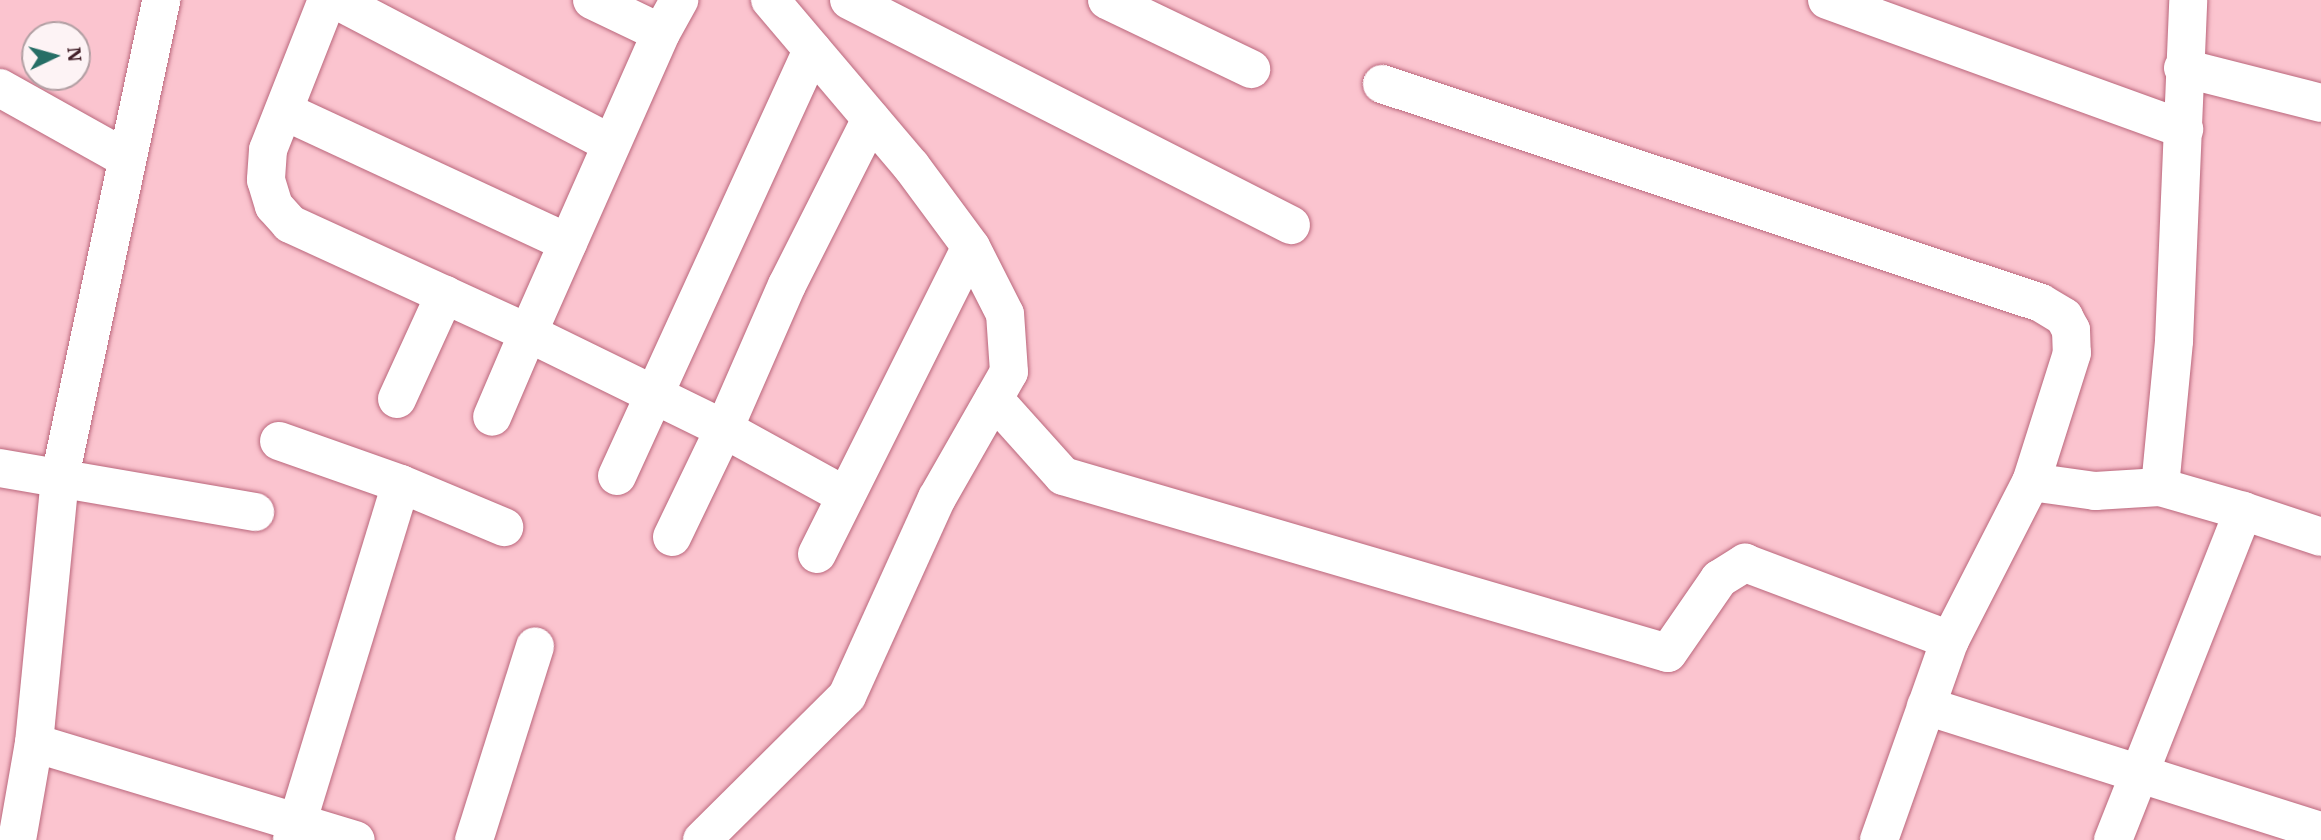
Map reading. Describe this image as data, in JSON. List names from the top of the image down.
{
  "north": "right"
}
